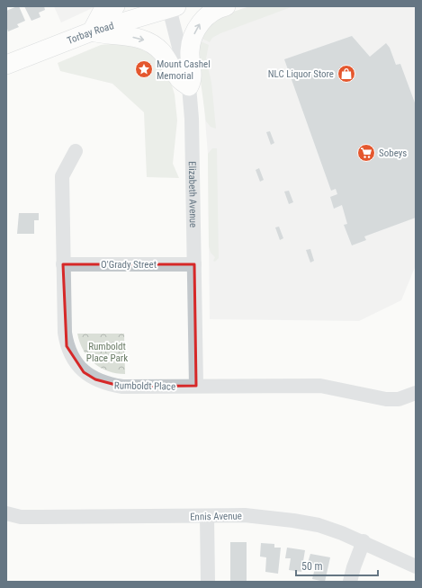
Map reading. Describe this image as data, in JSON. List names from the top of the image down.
{
  "streets": {
    "main road": ["Torbay Road"],
    "street": [
      "Elizabeth Avenue",
      "O'Grady Street",
      "Rumboldt Place",
      "Ennis Avenue"
    ]
  },
  "crossings": [
    ["Torbay Road", "Elizabeth Avenue"],
    ["Elizabeth Avenue", "O'Grady Street"],
    ["Elizabeth Avenue", "Rumboldt Place"],
    ["O'Grady Street", "Rumboldt Place"]
  ],
  "parks": ["Rumboldt Place Park"],
  "places": {
    "place": ["Mount Cashel Memorial"],
    "shop": ["NLC Liquor Store"],
    "supermarket": ["Sobeys"]
  },
  "scale_bar": "50 m"
}
